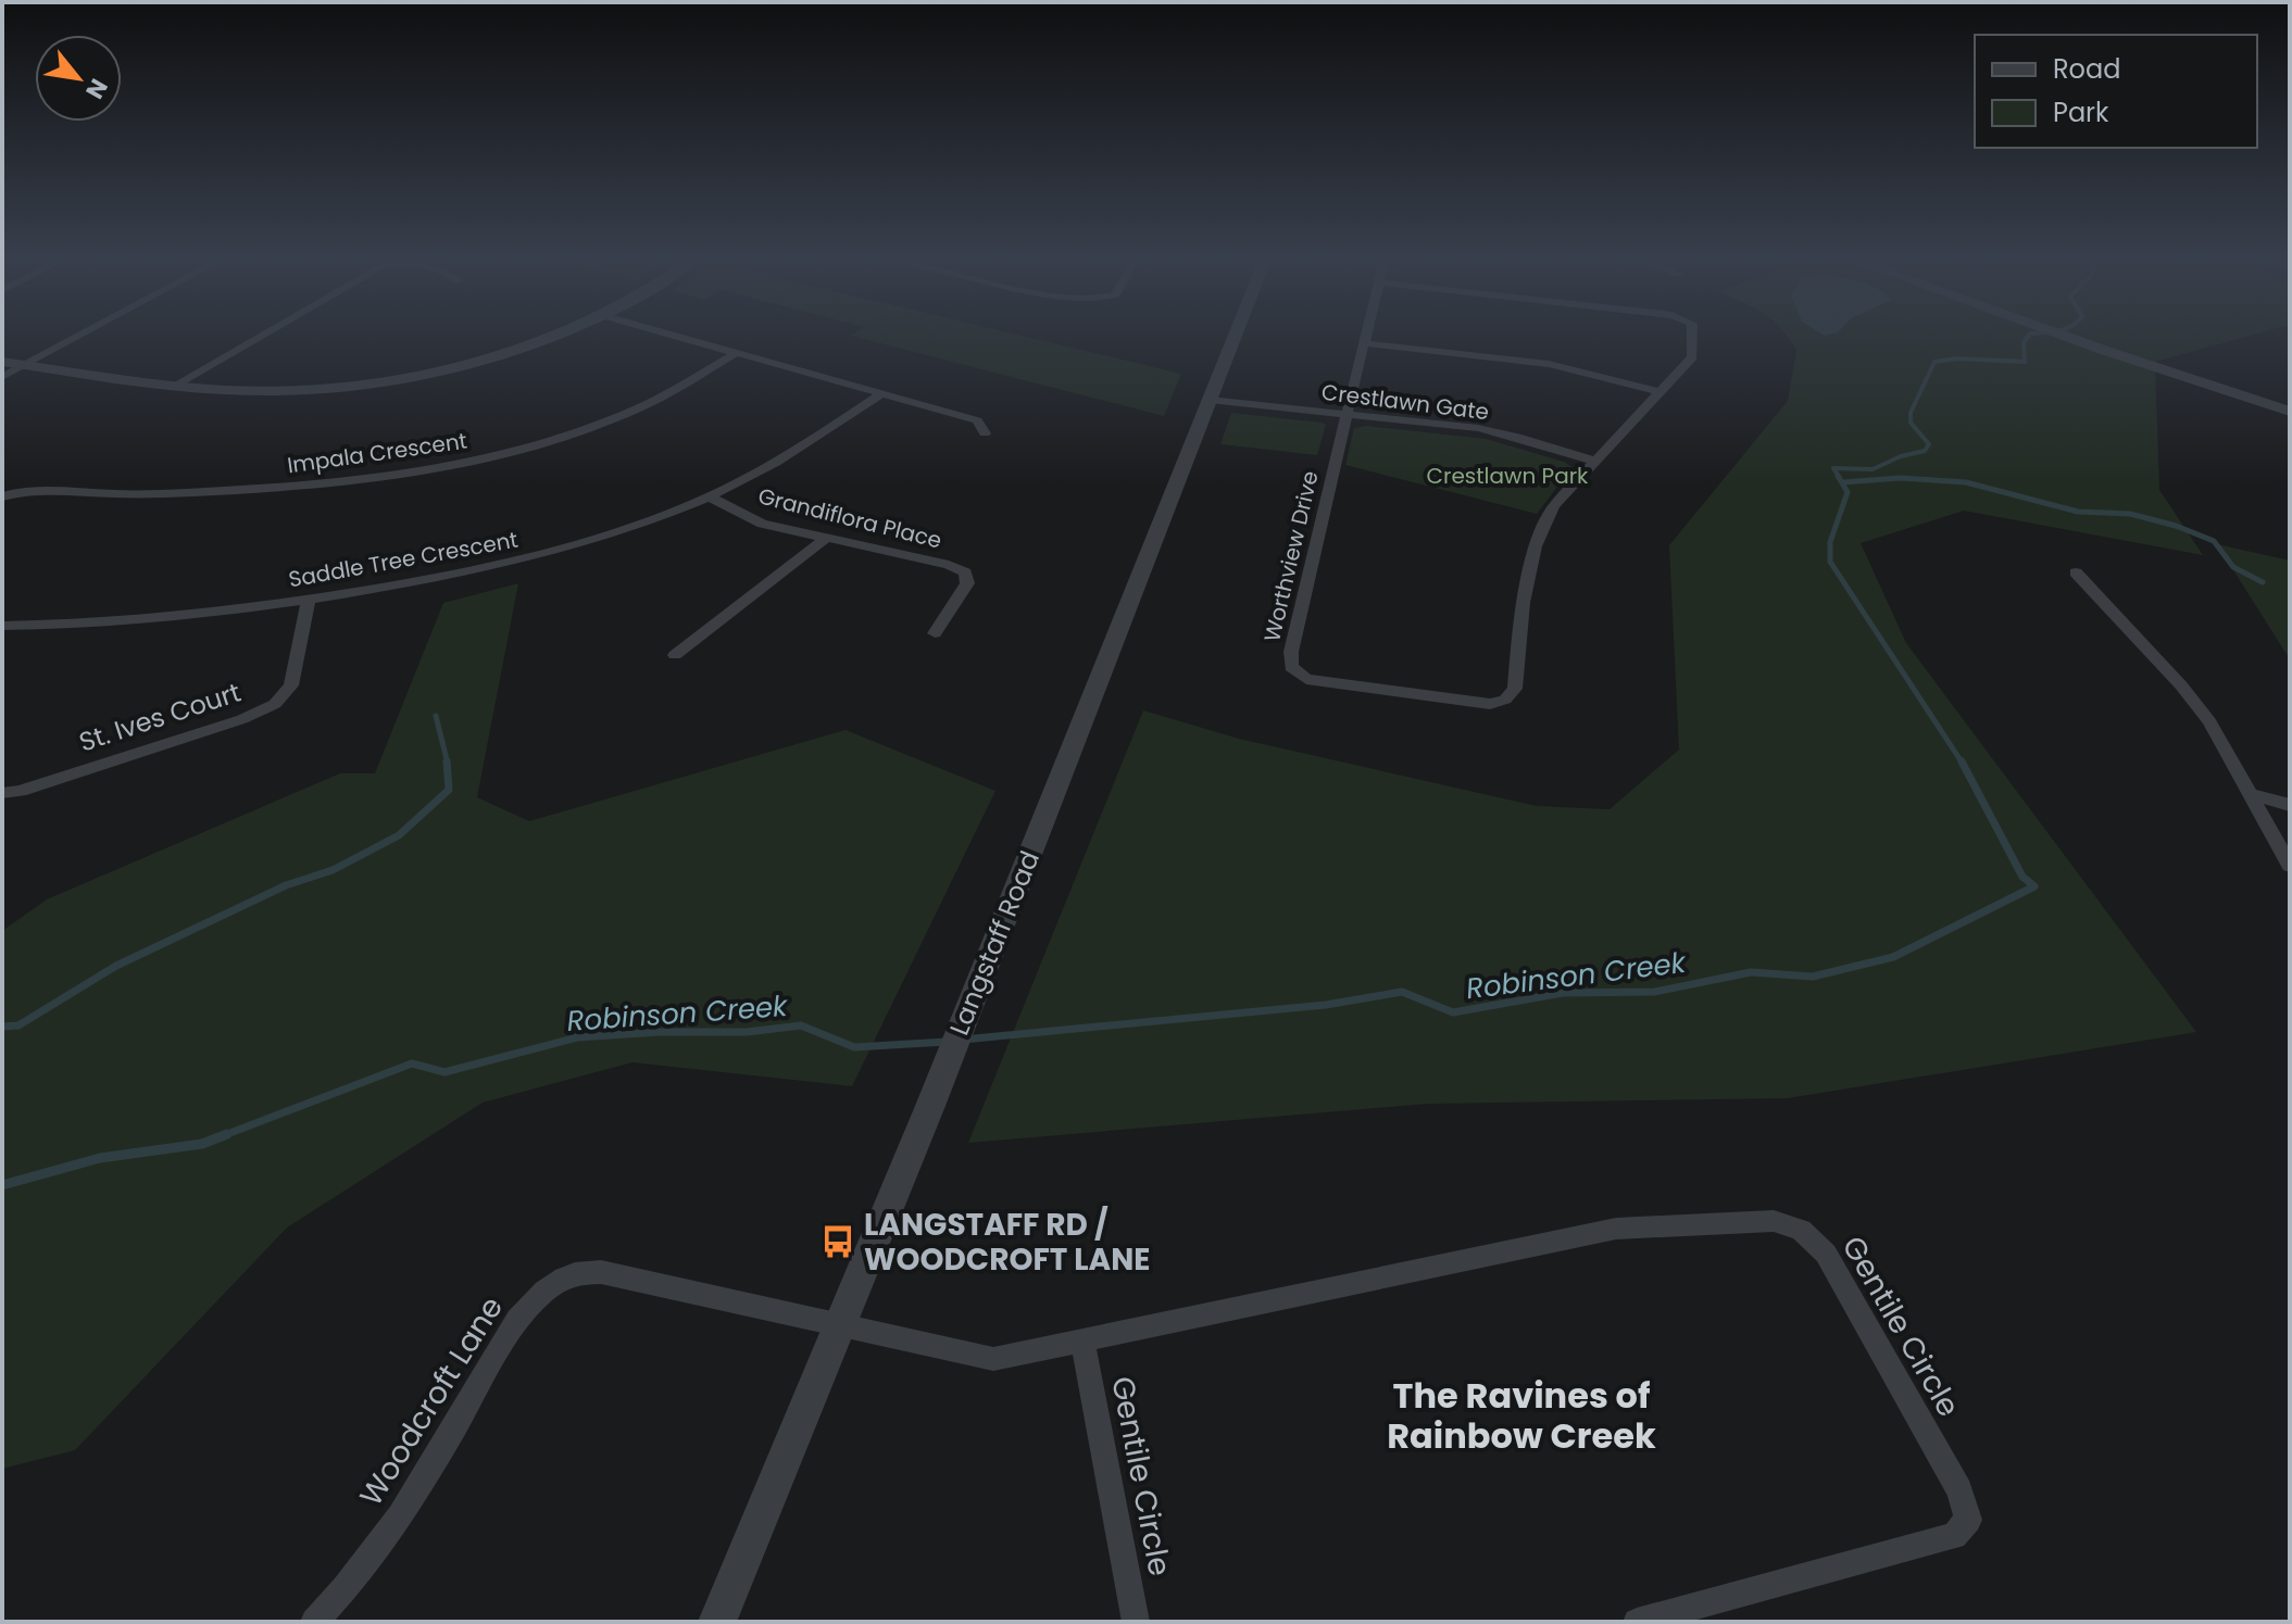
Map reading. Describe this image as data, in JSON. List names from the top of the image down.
{
  "streets": {
    "street": [
      "Crestlawn Gate",
      "Impala Crescent",
      "Grandiflora Place",
      "Worthview Drive",
      "Saddle Tree Crescent",
      "St. Ives Court",
      "Langstaff Road",
      "Gentile Circle",
      "Woodcroft Lane"
    ]
  },
  "crossings": [
    ["Crestlawn Gate", "Worthview Drive"],
    ["Crestlawn Gate", "Langstaff Road"],
    ["Grandiflora Place", "Saddle Tree Crescent"],
    ["Saddle Tree Crescent", "St. Ives Court"],
    ["Langstaff Road", "Gentile Circle"],
    ["Langstaff Road", "Woodcroft Lane"],
    ["Gentile Circle", "Woodcroft Lane"]
  ],
  "districts": ["The Ravines of Rainbow Creek"],
  "water": ["Robinson Creek"],
  "parks": ["Crestlawn Park"],
  "places": {
    "bus stop": ["LANGSTAFF RD / WOODCROFT LANE"]
  },
  "legend": ["Road", "Park"],
  "north": "bottom right"
}
